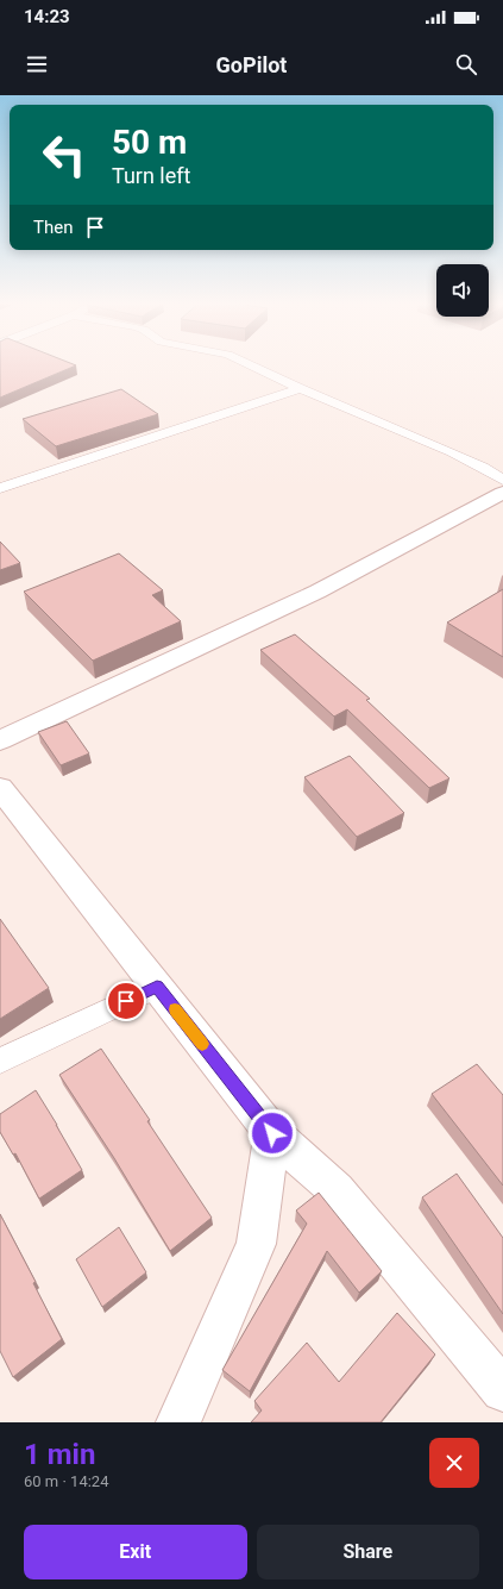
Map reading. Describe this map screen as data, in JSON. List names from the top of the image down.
{
  "page": {
    "status": "14:23",
    "header": "GoPilot",
    "turn": ["50 m", "Turn left"],
    "then": "Then",
    "heading": ["1 min", "60 m · 14:24"],
    "buttons": ["Exit", "Share"]
  }
}
